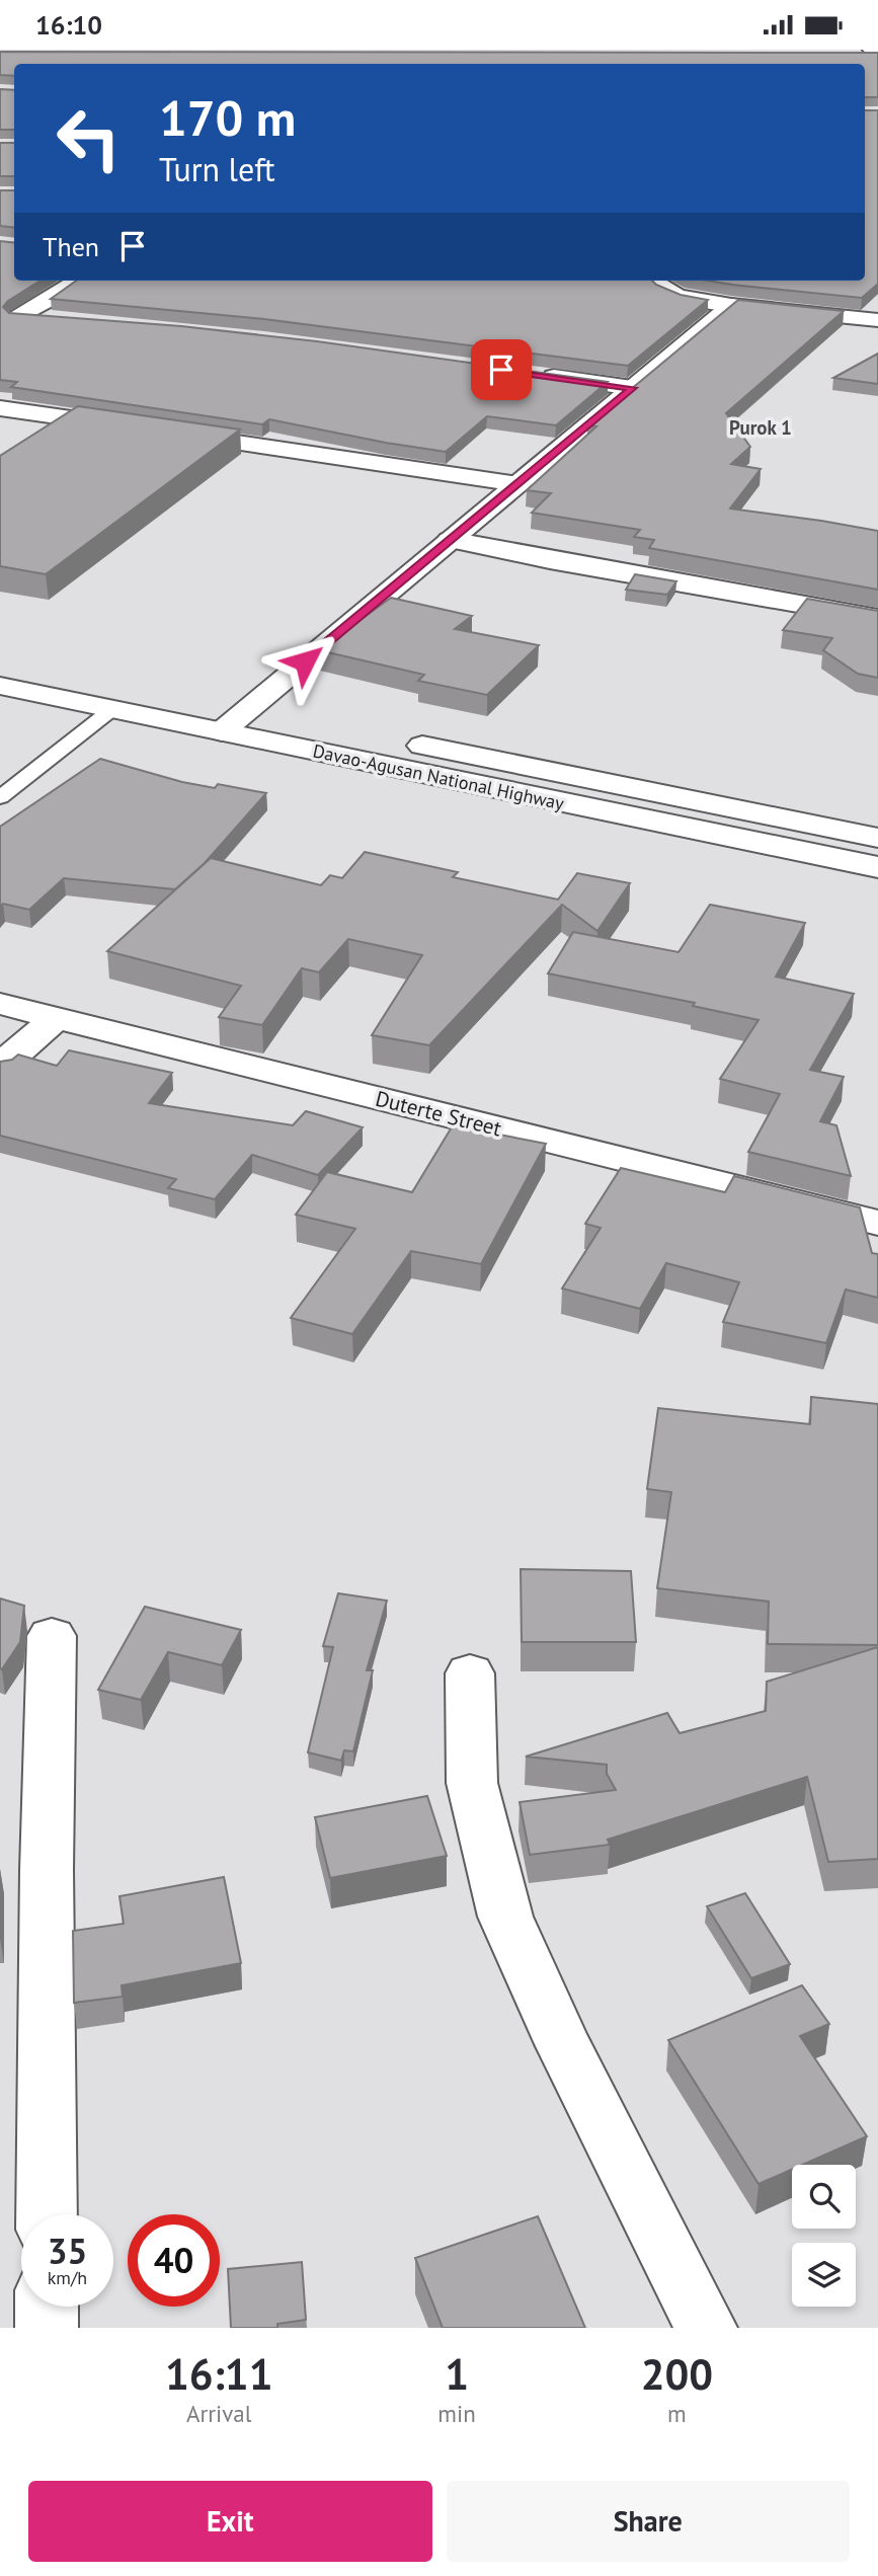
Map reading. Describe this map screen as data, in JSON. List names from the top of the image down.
{
  "streets": {
    "main road": ["Davao-Agusan National Highway", "Duterte Street"]
  },
  "districts": ["Purok 1"],
  "page": {
    "status": "16:10",
    "turn": ["170 m", "Turn left"],
    "then": "Then",
    "speed": "35 km/h",
    "limit": "40",
    "eta": [
      "16:11",
      "Arrival",
      "1",
      "min",
      "200",
      "m"
    ],
    "buttons": ["Exit", "Share"]
  }
}
